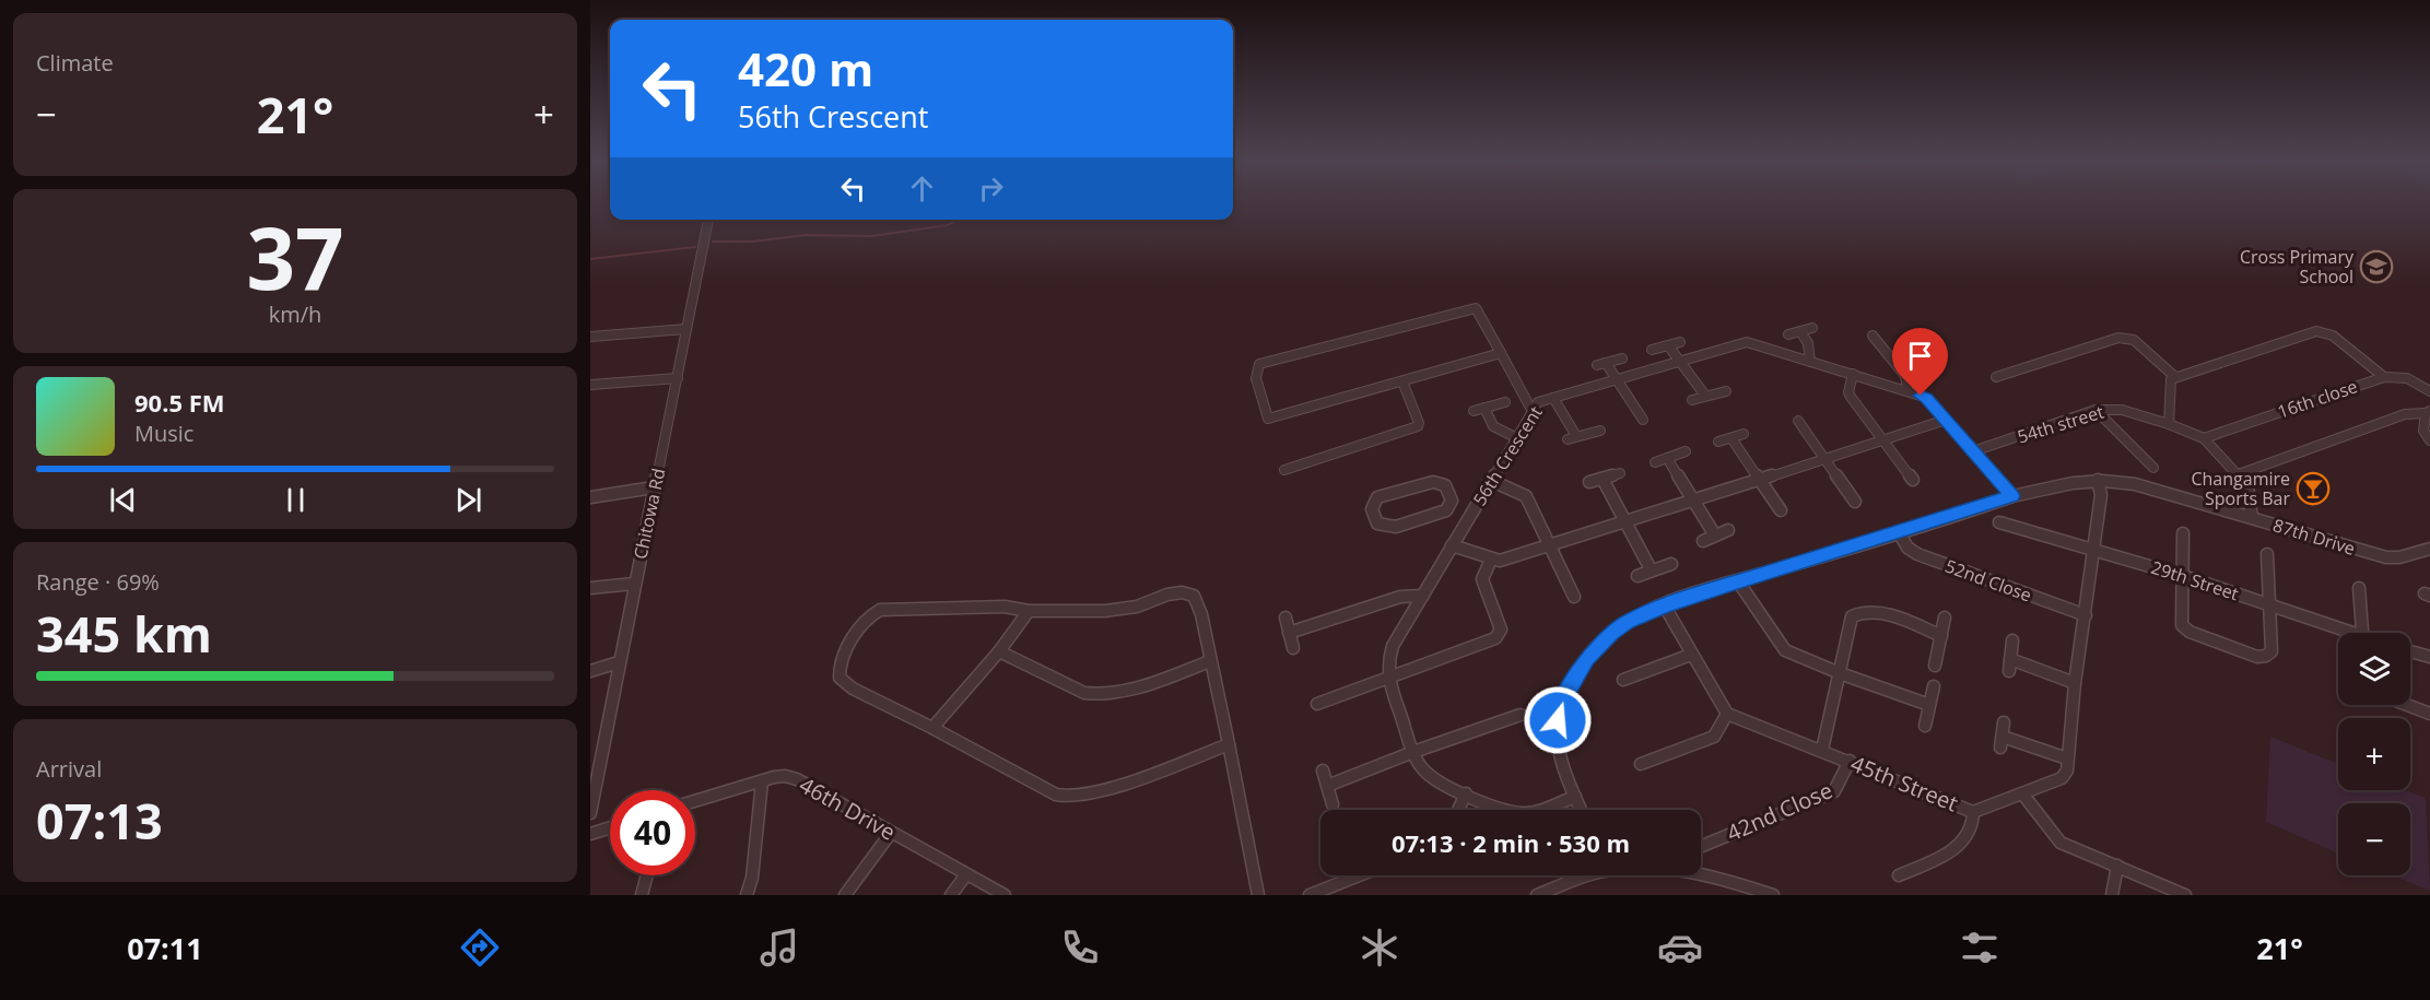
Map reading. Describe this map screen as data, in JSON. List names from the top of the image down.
{
  "streets": {
    "street": [
      "16th close",
      "54th street",
      "56th Crescent",
      "Chitowa Rd",
      "87th Drive",
      "52nd Close",
      "29th Street",
      "45th Street",
      "46th Drive",
      "42nd Close"
    ]
  },
  "crossings": [
    ["16th close", "54th street"],
    ["54th street", "56th Crescent"],
    ["54th street", "87th Drive"],
    ["56th Crescent", "87th Drive"],
    ["87th Drive", "52nd Close"],
    ["87th Drive", "45th Street"],
    ["52nd Close", "45th Street"],
    ["29th Street", "45th Street"],
    ["45th Street", "42nd Close"]
  ],
  "places": {
    "school or university": ["Cross Primary School"],
    "bar": ["Changamire Sports Bar"]
  },
  "page": {
    "tile": [
      "Climate",
      ["37", "km/h"],
      ["Range · 69%", "345 km"],
      ["Arrival", "07:13"]
    ],
    "turn": ["420 m", "56th Crescent"],
    "heat": ["−", "21°", "+"],
    "song": ["90.5 FM", "Music"],
    "map_buttons": ["+", "−"],
    "limit": "40",
    "trip": "07:13 · 2 min · 530 m",
    "tabs": ["07:11", "21°"]
  }
}
